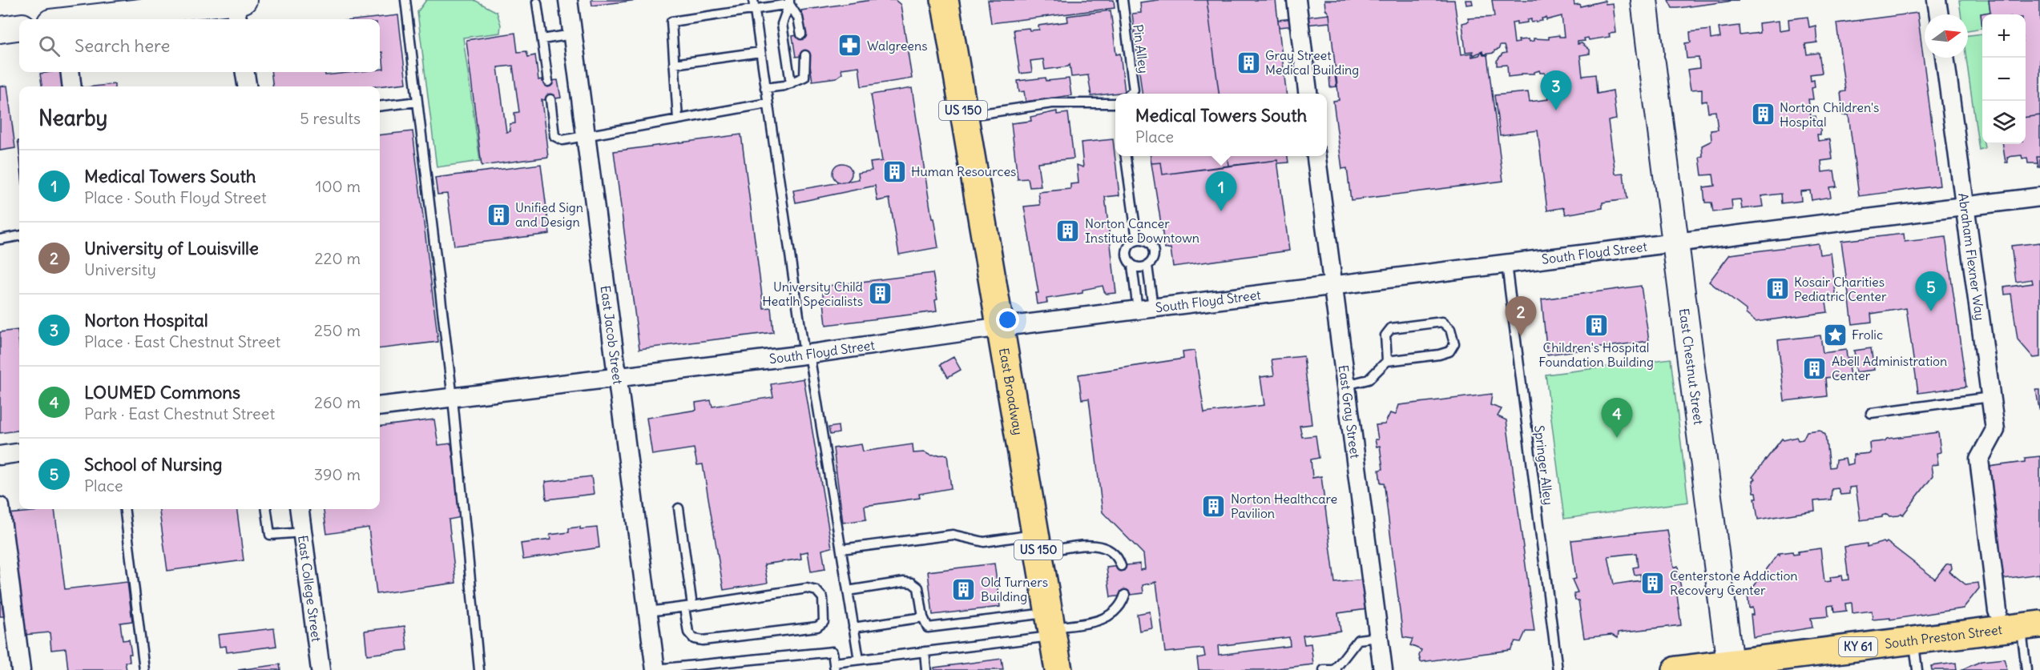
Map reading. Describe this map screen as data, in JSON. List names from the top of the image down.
{
  "streets": {
    "main road": [
      "US 150",
      "East Broadway",
      "South Preston Street",
      "KY 61"
    ],
    "street": [
      "South Floyd Street",
      "Abraham Flexner Way",
      "East Jacob Street",
      "East Chestnut Street",
      "East Gray Street",
      "East College Street"
    ],
    "lane": ["Pin Alley", "Springer Alley"]
  },
  "crossings": [
    ["South Floyd Street", "Abraham Flexner Way"],
    ["South Floyd Street", "East Jacob Street"],
    ["South Floyd Street", "East Chestnut Street"],
    ["South Floyd Street", "East Broadway"],
    ["South Floyd Street", "East Gray Street"],
    ["South Floyd Street", "Springer Alley"],
    ["East Chestnut Street", "South Preston Street"]
  ],
  "places": {
    "pharmacy": ["Walgreens"],
    "building": [
      "Gray Street Medical Building",
      "Norton Children's Hospital",
      "Human Resources",
      "Unified Sign and Design",
      "Norton Cancer Institute Downtown",
      "Kosair Charities Pediatric Center",
      "University Child Heatlh Specialists",
      "Children's Hospital Foundation Building",
      "Abell Administration Center",
      "Norton Healthcare Pavilion",
      "Centerstone Addiction Recovery Center",
      "Old Turners Building"
    ],
    "place": ["Frolic"]
  },
  "north": "right",
  "page": {
    "map_buttons": ["+", "−"],
    "search": "Search here",
    "pins": [
      "3",
      "1",
      "5",
      "2",
      "4"
    ],
    "heading": ["Nearby", "5 results"],
    "popup": ["Medical Towers South", "Place"],
    "list": [
      {
        "mark": "1",
        "name": "Medical Towers South",
        "note": "Place · South Floyd Street",
        "value": "100 m"
      },
      {
        "mark": "2",
        "name": "University of Louisville",
        "note": "University",
        "value": "220 m"
      },
      {
        "mark": "3",
        "name": "Norton Hospital",
        "note": "Place · East Chestnut Street",
        "value": "250 m"
      },
      {
        "mark": "4",
        "name": "LOUMED Commons",
        "note": "Park · East Chestnut Street",
        "value": "260 m"
      },
      {
        "mark": "5",
        "name": "School of Nursing",
        "note": "Place",
        "value": "390 m"
      }
    ]
  }
}
